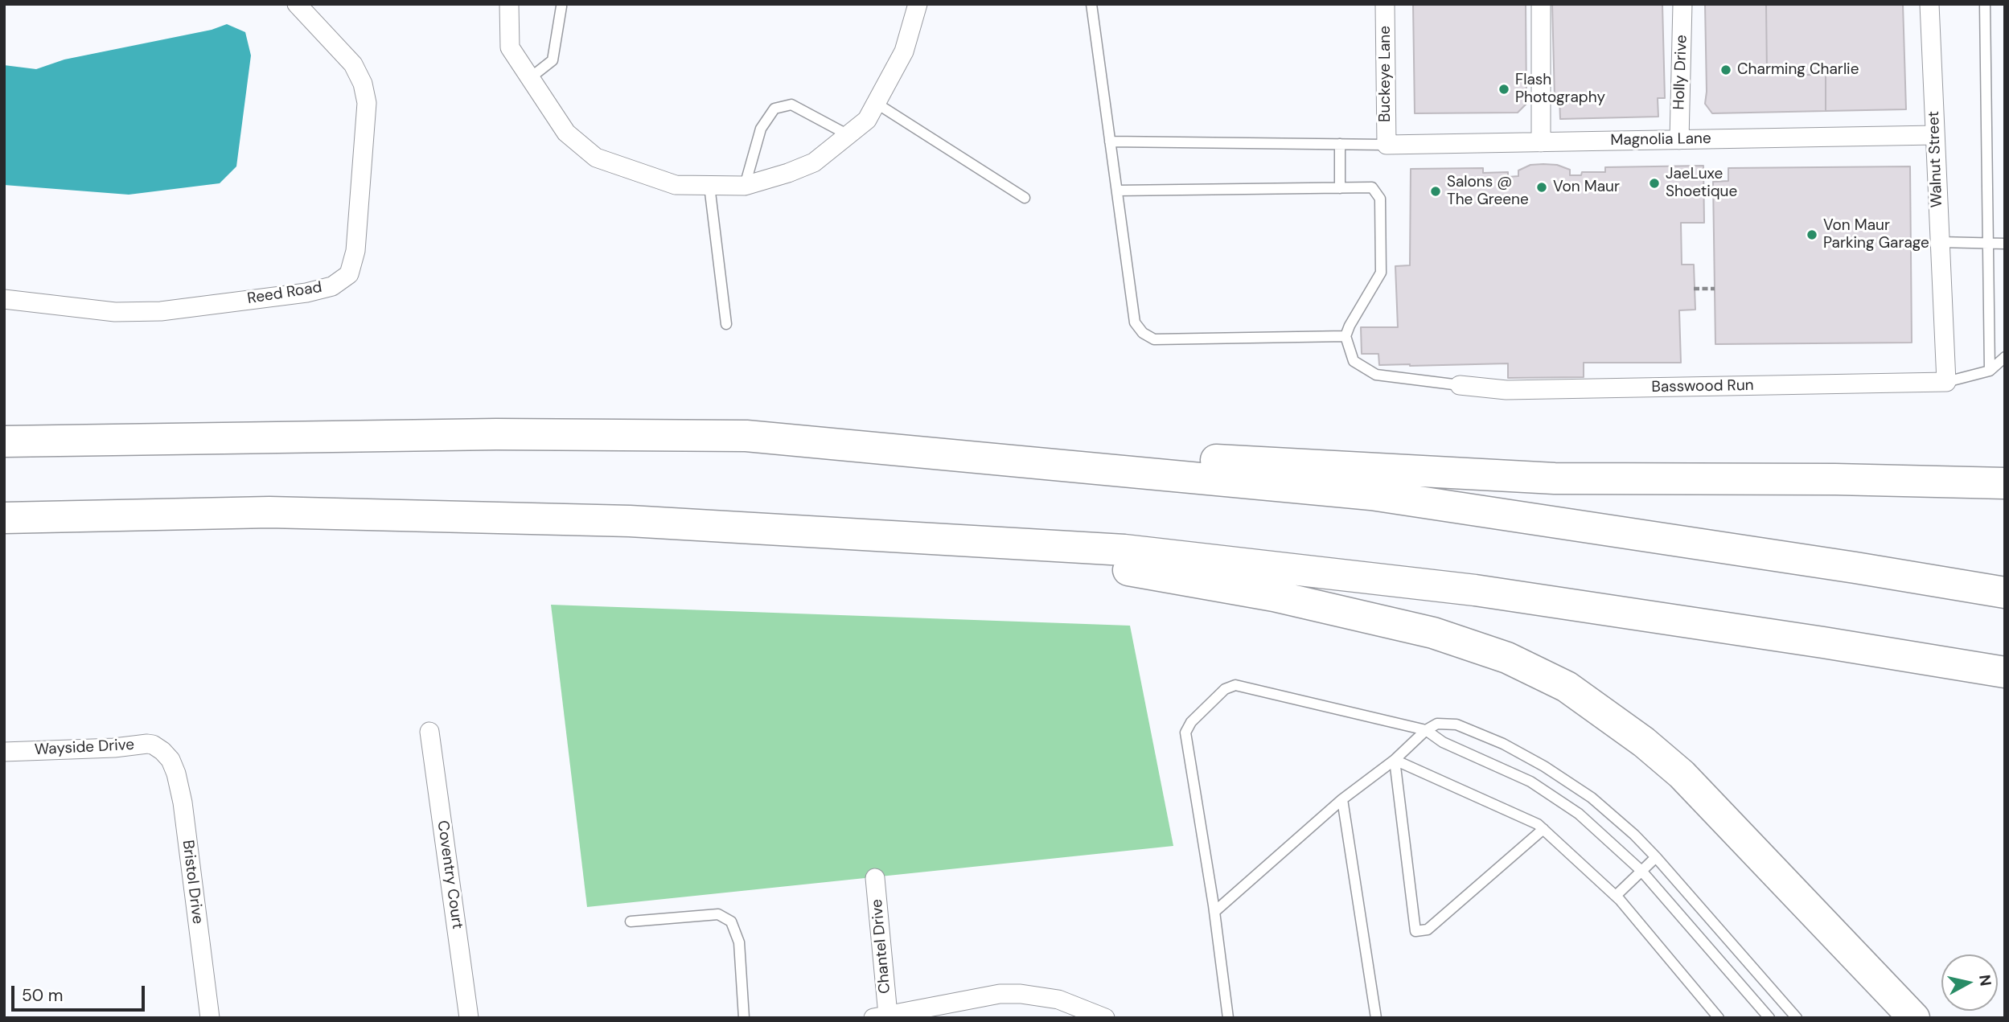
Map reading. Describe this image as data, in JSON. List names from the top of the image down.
{
  "streets": {
    "street": [
      "Holly Drive",
      "Buckeye Lane",
      "Magnolia Lane",
      "Walnut Street",
      "Reed Road",
      "Basswood Run",
      "Wayside Drive",
      "Coventry Court",
      "Bristol Drive",
      "Chantel Drive"
    ]
  },
  "crossings": [
    ["Holly Drive", "Magnolia Lane"],
    ["Buckeye Lane", "Magnolia Lane"],
    ["Magnolia Lane", "Walnut Street"],
    ["Walnut Street", "Basswood Run"],
    ["Wayside Drive", "Bristol Drive"]
  ],
  "places": [
    "Charming Charlie",
    "Flash Photography",
    "JaeLuxe Shoetique",
    "Von Maur",
    "Salons @ The Greene",
    "Von Maur Parking Garage"
  ],
  "scale_bar": "50 m",
  "north": "right"
}
